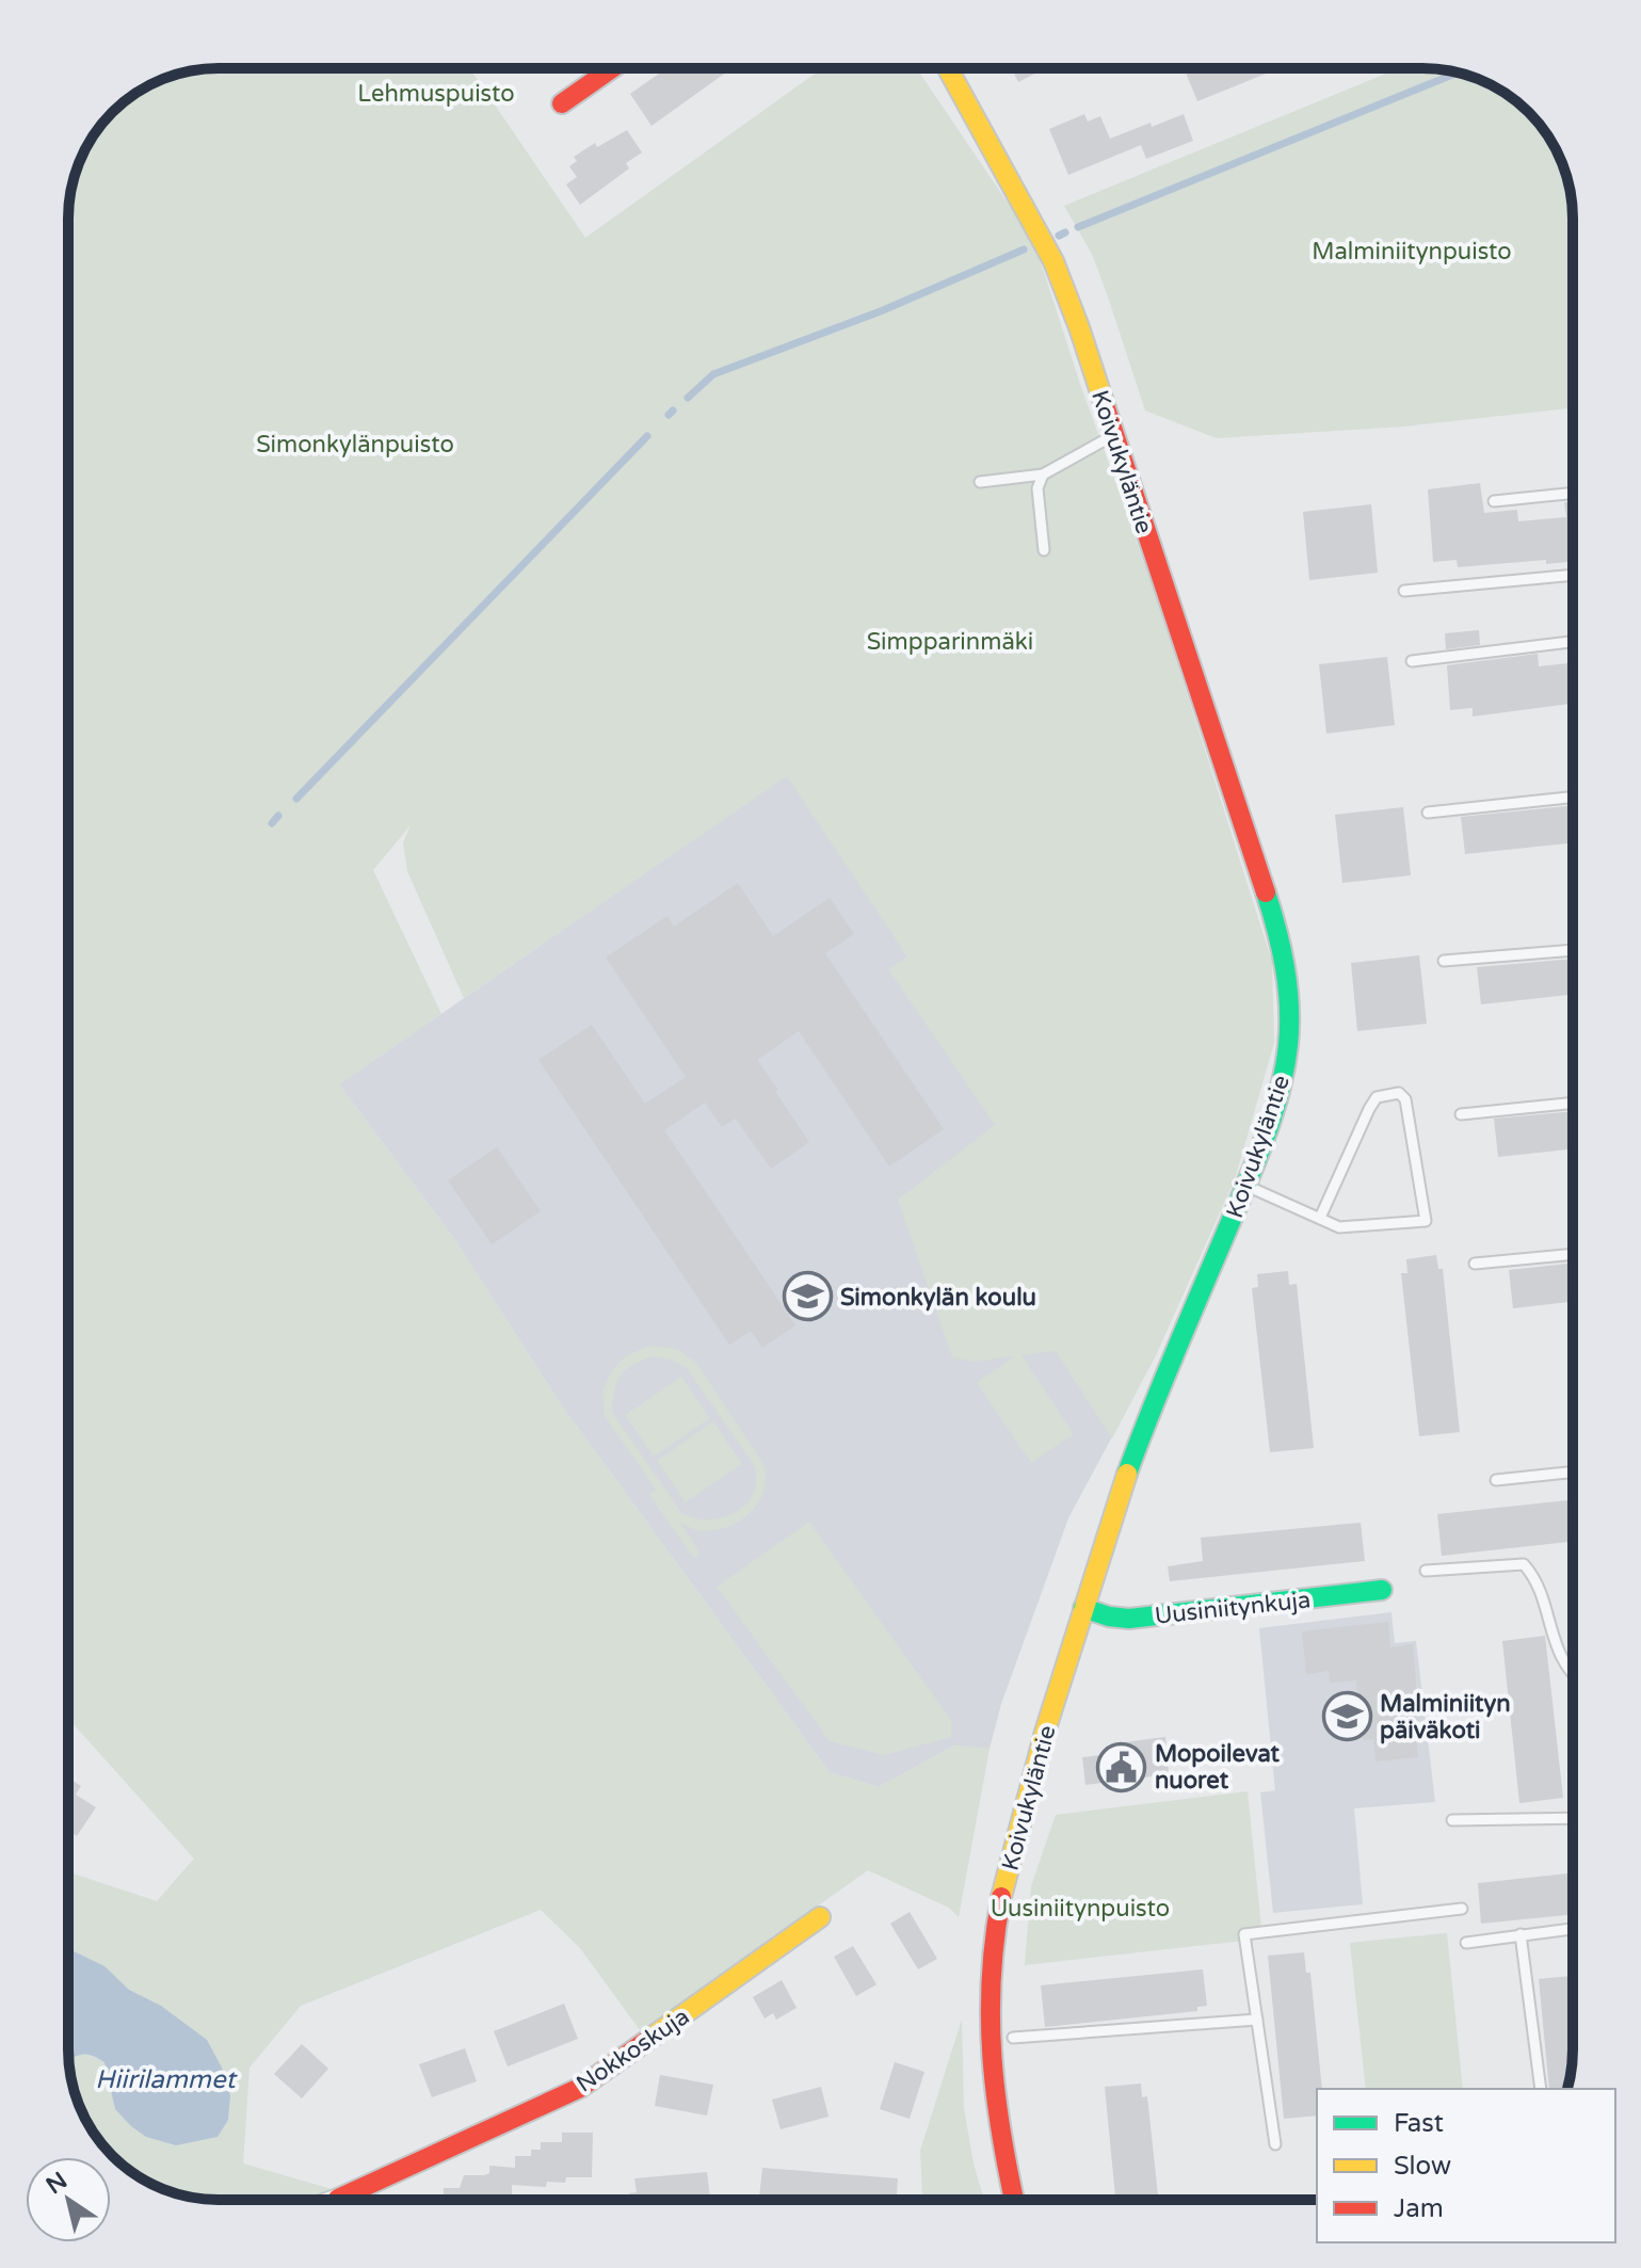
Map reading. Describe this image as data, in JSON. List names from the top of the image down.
{
  "streets": {
    "main road": ["Koivukyläntie", "Uusiniitynkuja", "Nokkoskuja"]
  },
  "crossings": [
    ["Koivukyläntie", "Uusiniitynkuja"]
  ],
  "water": ["Hiirilammet"],
  "parks": [
    "Lehmuspuisto",
    "Malminiitynpuisto",
    "Simonkylänpuisto",
    "Simpparinmäki",
    "Uusiniitynpuisto"
  ],
  "places": {
    "school or university": ["Simonkylän koulu", "Malminiityn päiväkoti"],
    "public building": ["Mopoilevat nuoret"]
  },
  "legend": ["Fast", "Slow", "Jam"],
  "north": "top left"
}
